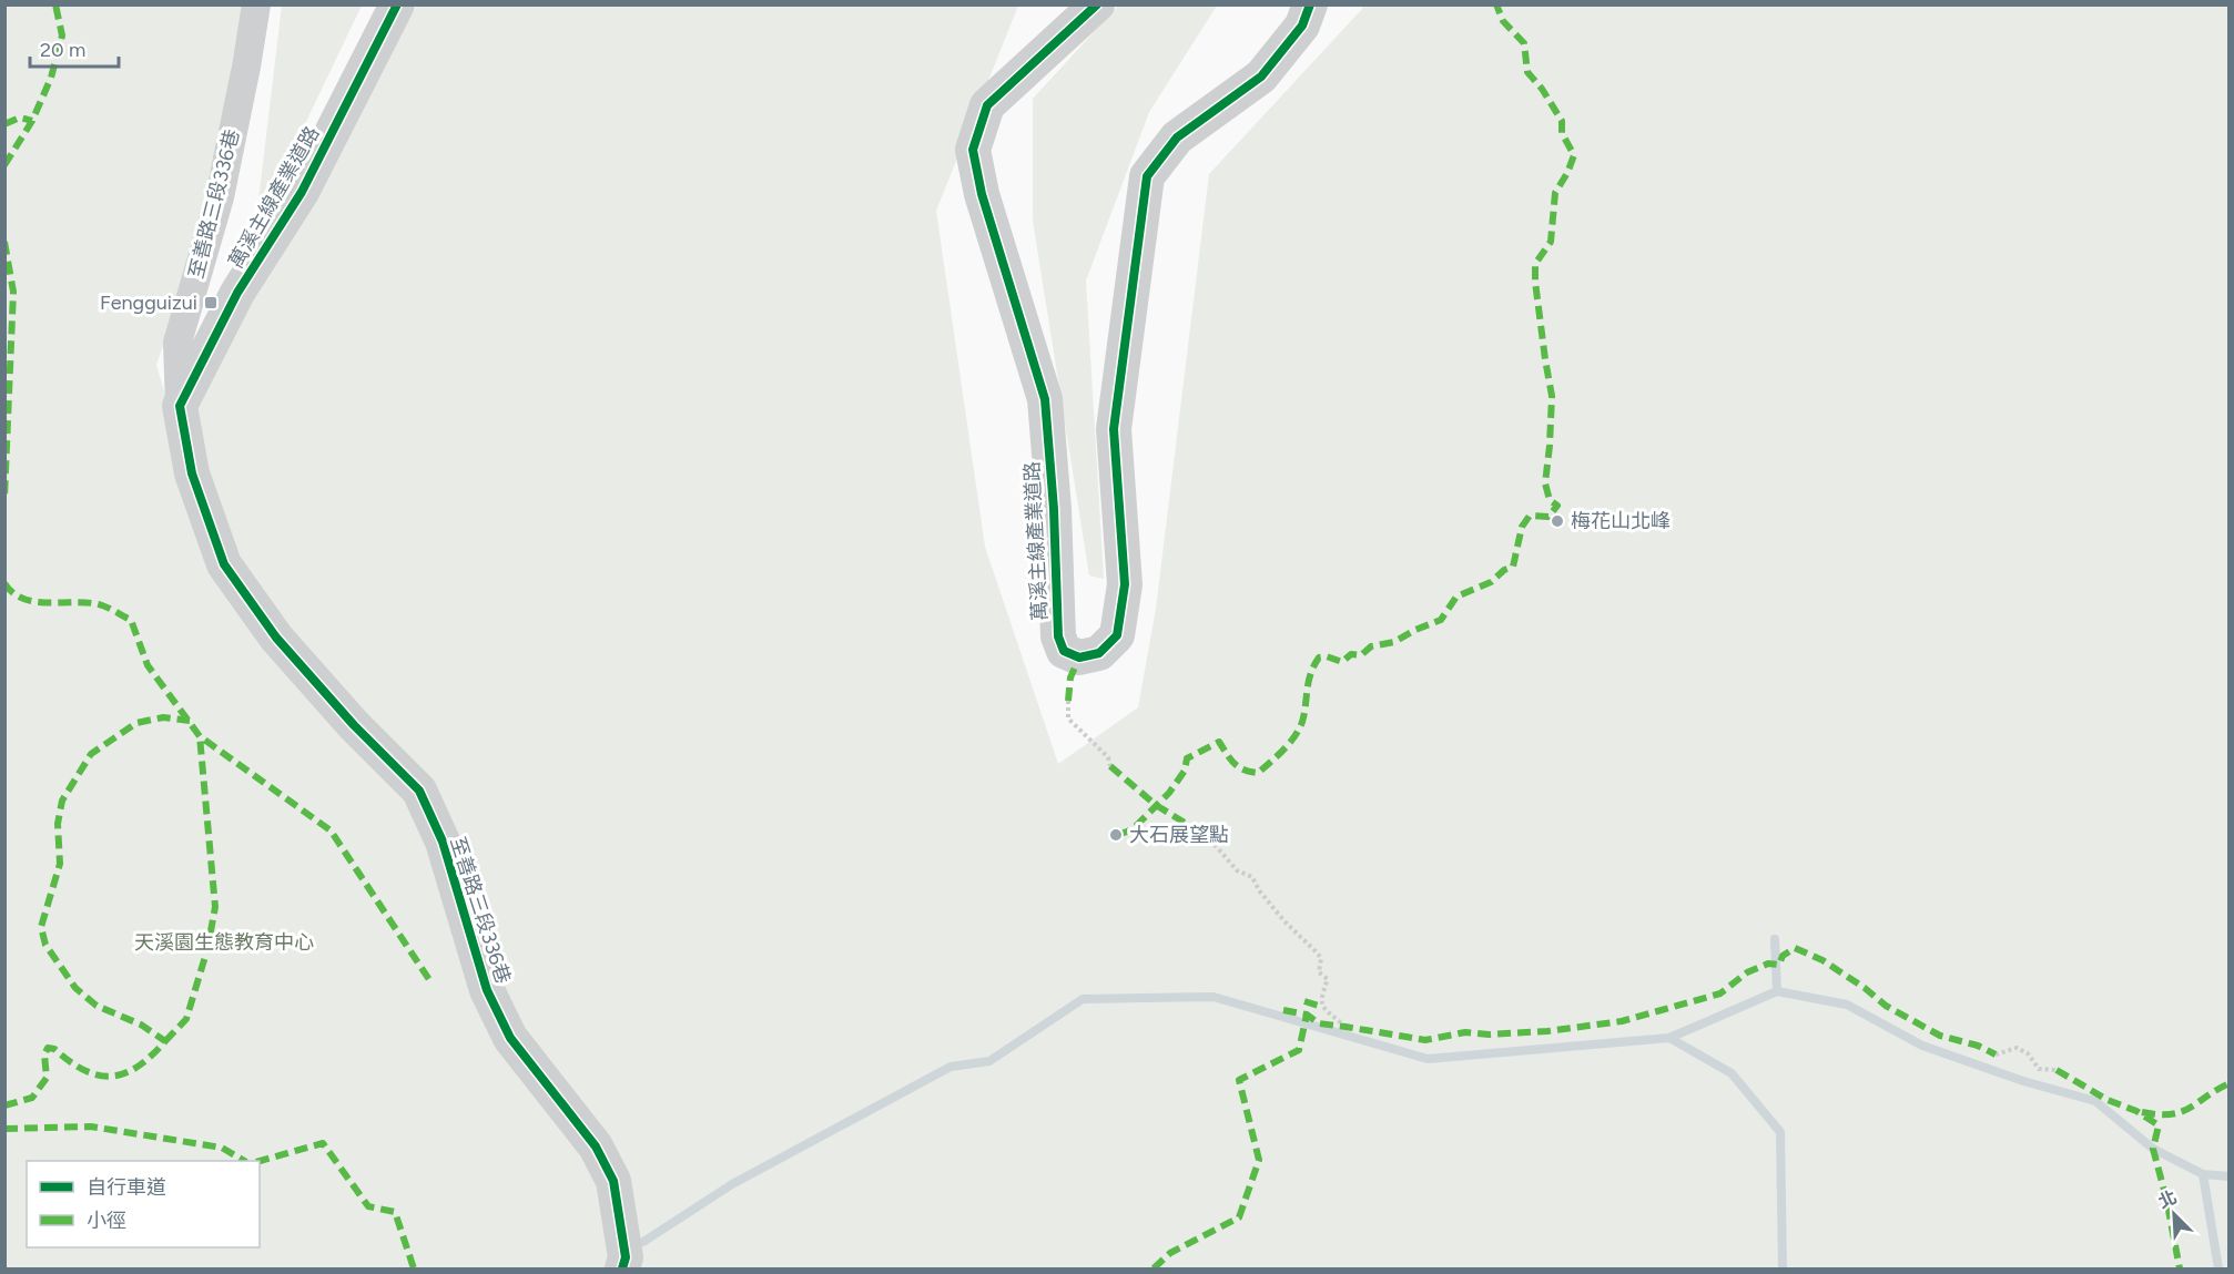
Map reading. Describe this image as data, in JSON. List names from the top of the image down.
{
  "streets": {
    "street": ["萬溪主線產業道路", "至善路三段336巷"]
  },
  "crossings": [
    ["萬溪主線產業道路", "至善路三段336巷"]
  ],
  "parks": ["天溪園生態教育中心"],
  "places": {
    "transit": ["Fengguizui"],
    "other": ["梅花山北峰", "大石展望點"]
  },
  "legend": ["自行車道", "小徑"],
  "scale_bar": "20 m",
  "north": "top left"
}
